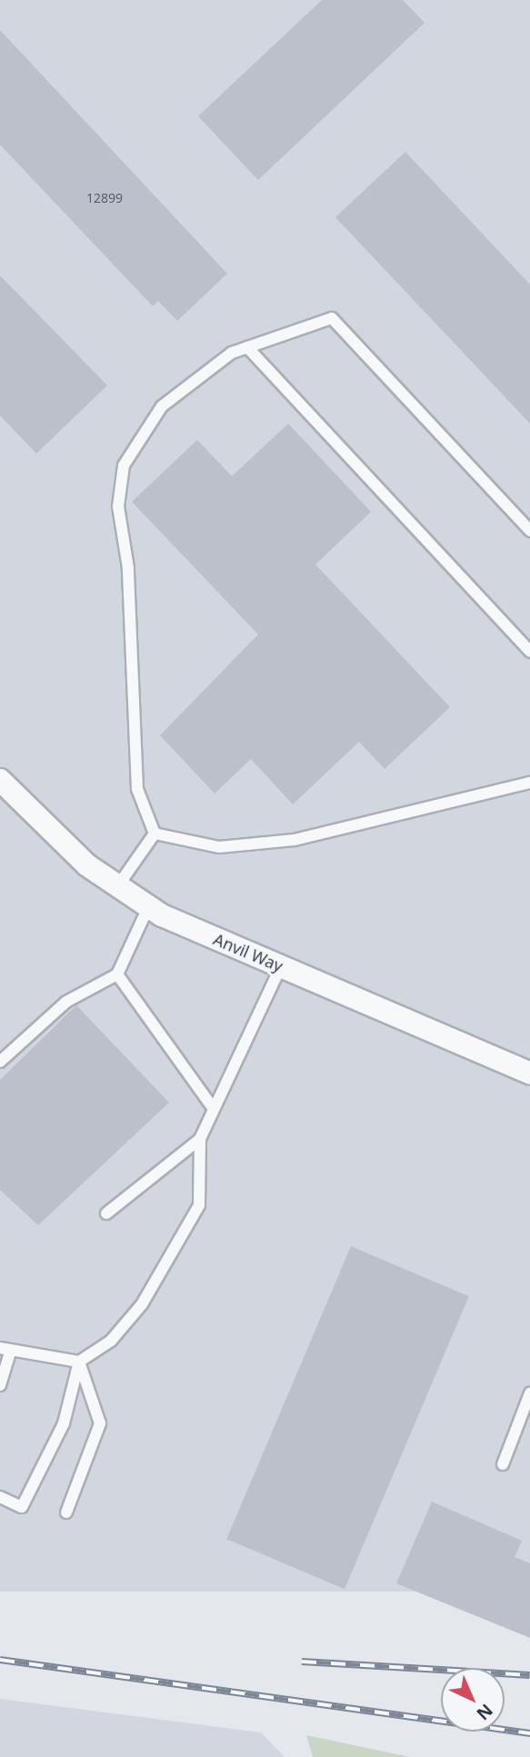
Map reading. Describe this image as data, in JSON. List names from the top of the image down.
{
  "streets": {
    "street": ["Anvil Way"]
  },
  "house_numbers": ["12899"],
  "north": "bottom right"
}
